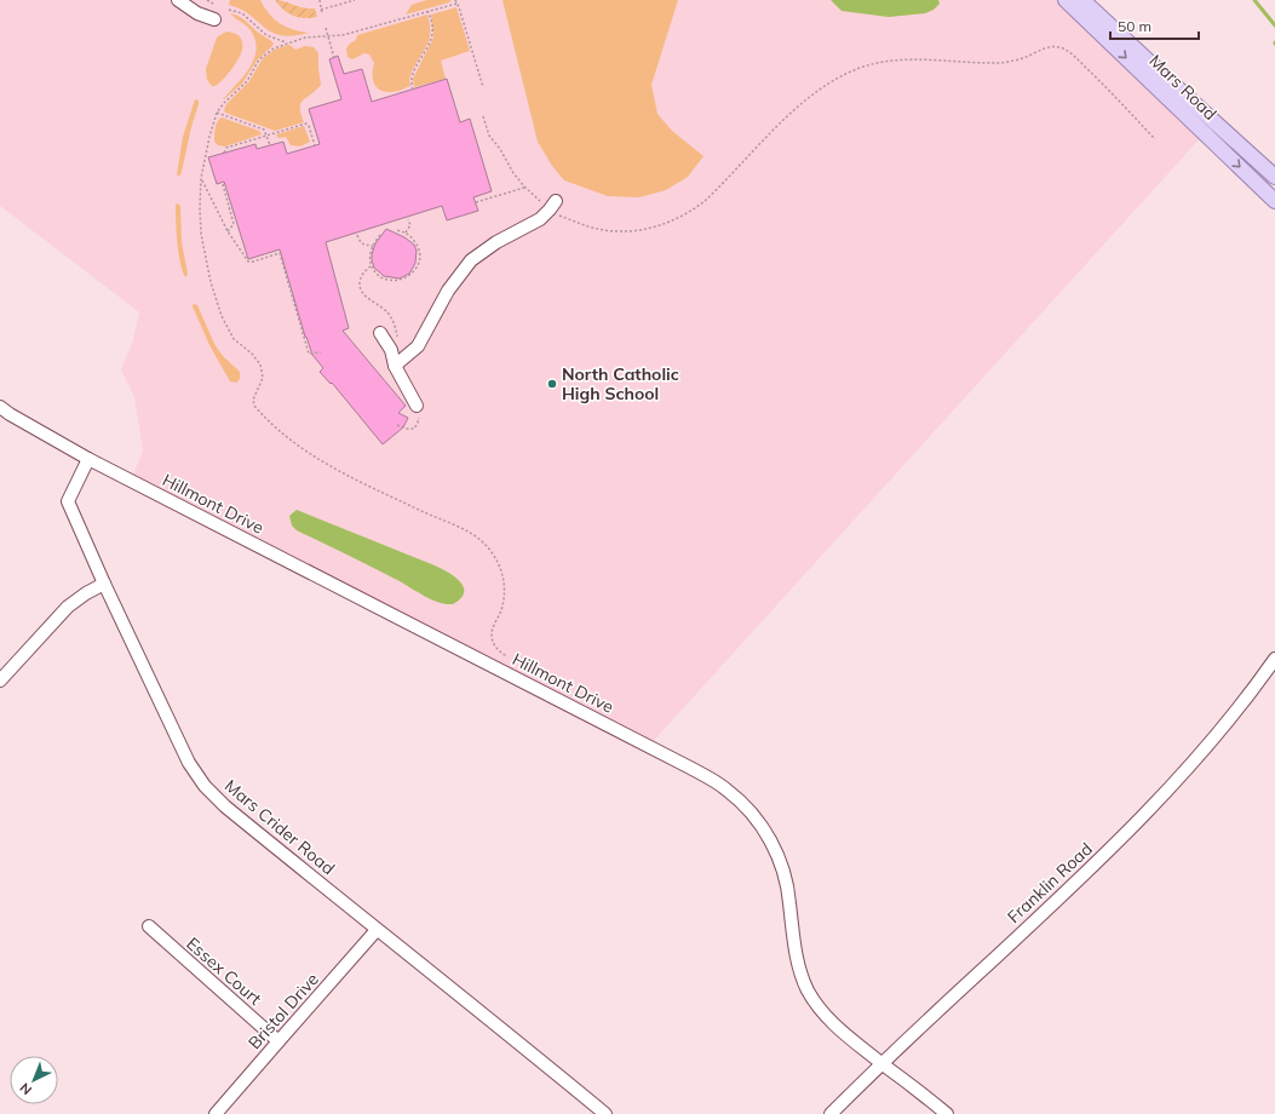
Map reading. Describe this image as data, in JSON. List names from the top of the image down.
{
  "streets": {
    "main road": ["Mars Road"],
    "street": [
      "Hillmont Drive",
      "Mars Crider Road",
      "Franklin Road",
      "Essex Court",
      "Bristol Drive"
    ]
  },
  "crossings": [
    ["Hillmont Drive", "Mars Crider Road"],
    ["Hillmont Drive", "Franklin Road"],
    ["Mars Crider Road", "Bristol Drive"],
    ["Essex Court", "Bristol Drive"]
  ],
  "places": ["North Catholic High School"],
  "scale_bar": "50 m",
  "north": "bottom left"
}
